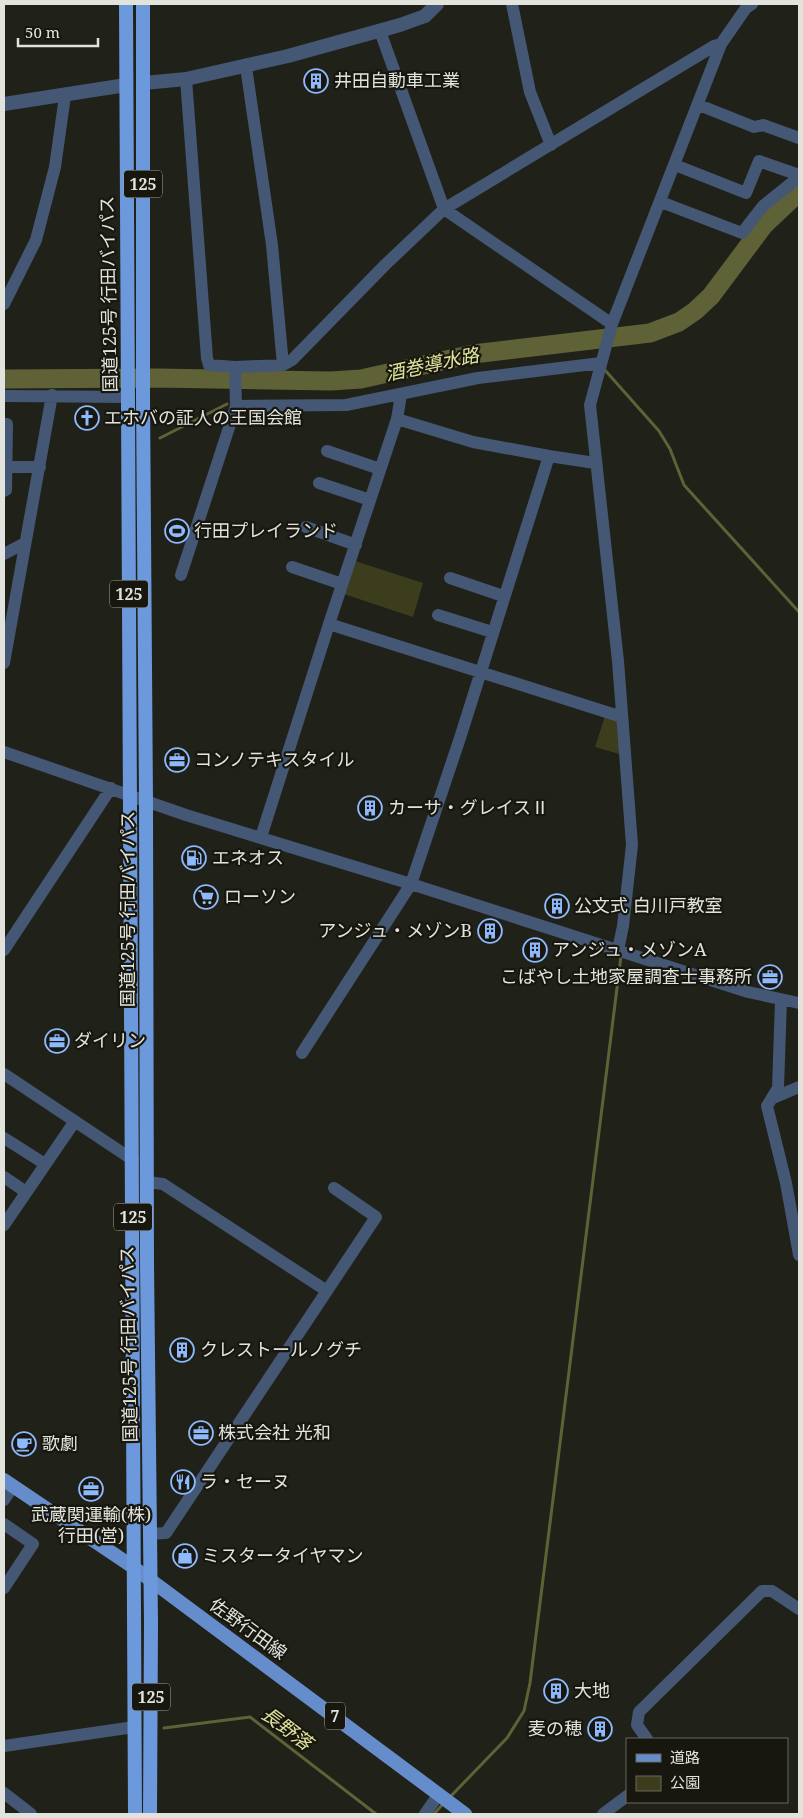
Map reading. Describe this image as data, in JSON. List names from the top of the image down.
{
  "streets": {
    "highway": ["125", "国道125号 行田バイパス"],
    "main road": ["佐野行田線", "7"]
  },
  "crossings": [
    ["国道125号 行田バイパス", "佐野行田線"]
  ],
  "water": ["酒巻導水路", "長野落"],
  "places": {
    "building": [
      "井田自動車工業",
      "カーサ・グレイスⅡ",
      "公文式 白川戸教室",
      "アンジュ・メゾンB",
      "アンジュ・メゾンA",
      "クレストールノグチ",
      "大地",
      "麦の穂"
    ],
    "church": ["エホバの証人の王国会館"],
    "sports": ["行田プレイランド"],
    "office": [
      "コンノテキスタイル",
      "こばやし土地家屋調査士事務所",
      "ダイリン",
      "株式会社 光和",
      "武蔵関運輸(株) 行田(営)"
    ],
    "fuel station": ["エネオス"],
    "supermarket": ["ローソン"],
    "cafe": ["歌劇"],
    "restaurant": ["ラ・セーヌ"],
    "shop": ["ミスタータイヤマン"]
  },
  "legend": ["道路", "公園"],
  "scale_bar": "50 m"
}
